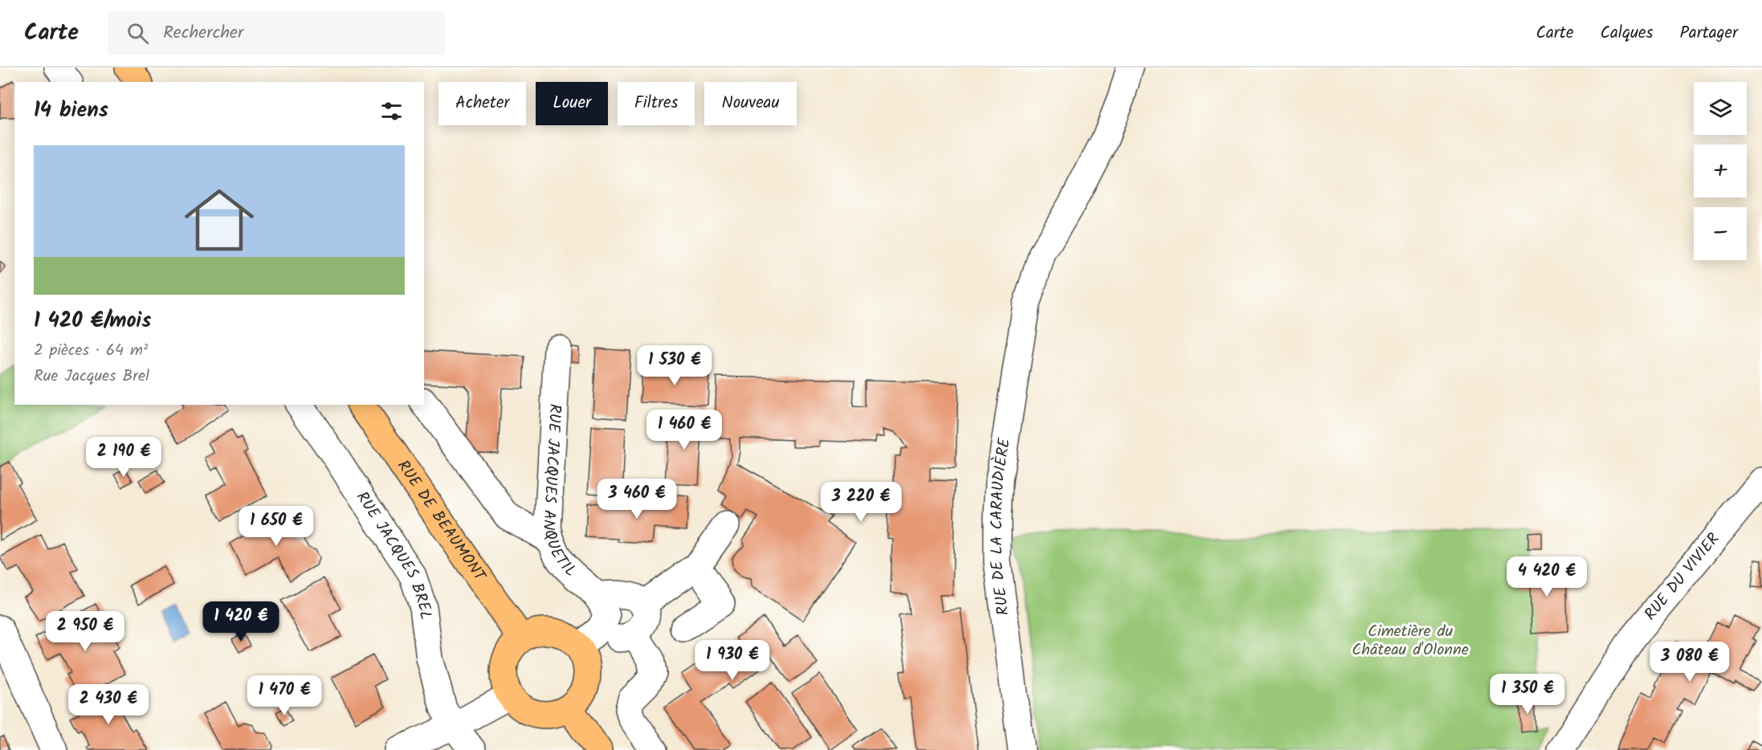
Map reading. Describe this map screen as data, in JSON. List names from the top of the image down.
{
  "streets": {
    "main road": ["RUE DE BEAUMONT"],
    "street": [
      "RUE JACQUES ANQUETIL",
      "RUE DE LA CARAUDIÈRE",
      "RUE JACQUES BREL",
      "RUE DU VIVIER"
    ]
  },
  "parks": ["Cimetière du Château d'Olonne"],
  "page": {
    "header": "Carte",
    "search": "Rechercher",
    "nav": ["Carte", "Calques", "Partager"],
    "map_buttons": ["+", "−"],
    "chip": [
      "Acheter",
      "Louer",
      "Filtres",
      "Nouveau"
    ],
    "heading": "14 biens",
    "list": [
      {
        "name": "1 420 €/mois",
        "note": "2 pièces · 64 m² · Rue Jacques Brel"
      }
    ],
    "price": [
      "1 530 €",
      "1 460 €",
      "2 190 €",
      "3 460 €",
      "3 220 €",
      "1 650 €",
      "4 420 €",
      "1 420 €",
      "2 950 €",
      "1 930 €",
      "3 080 €",
      "1 350 €",
      "1 470 €",
      "2 430 €"
    ]
  }
}
